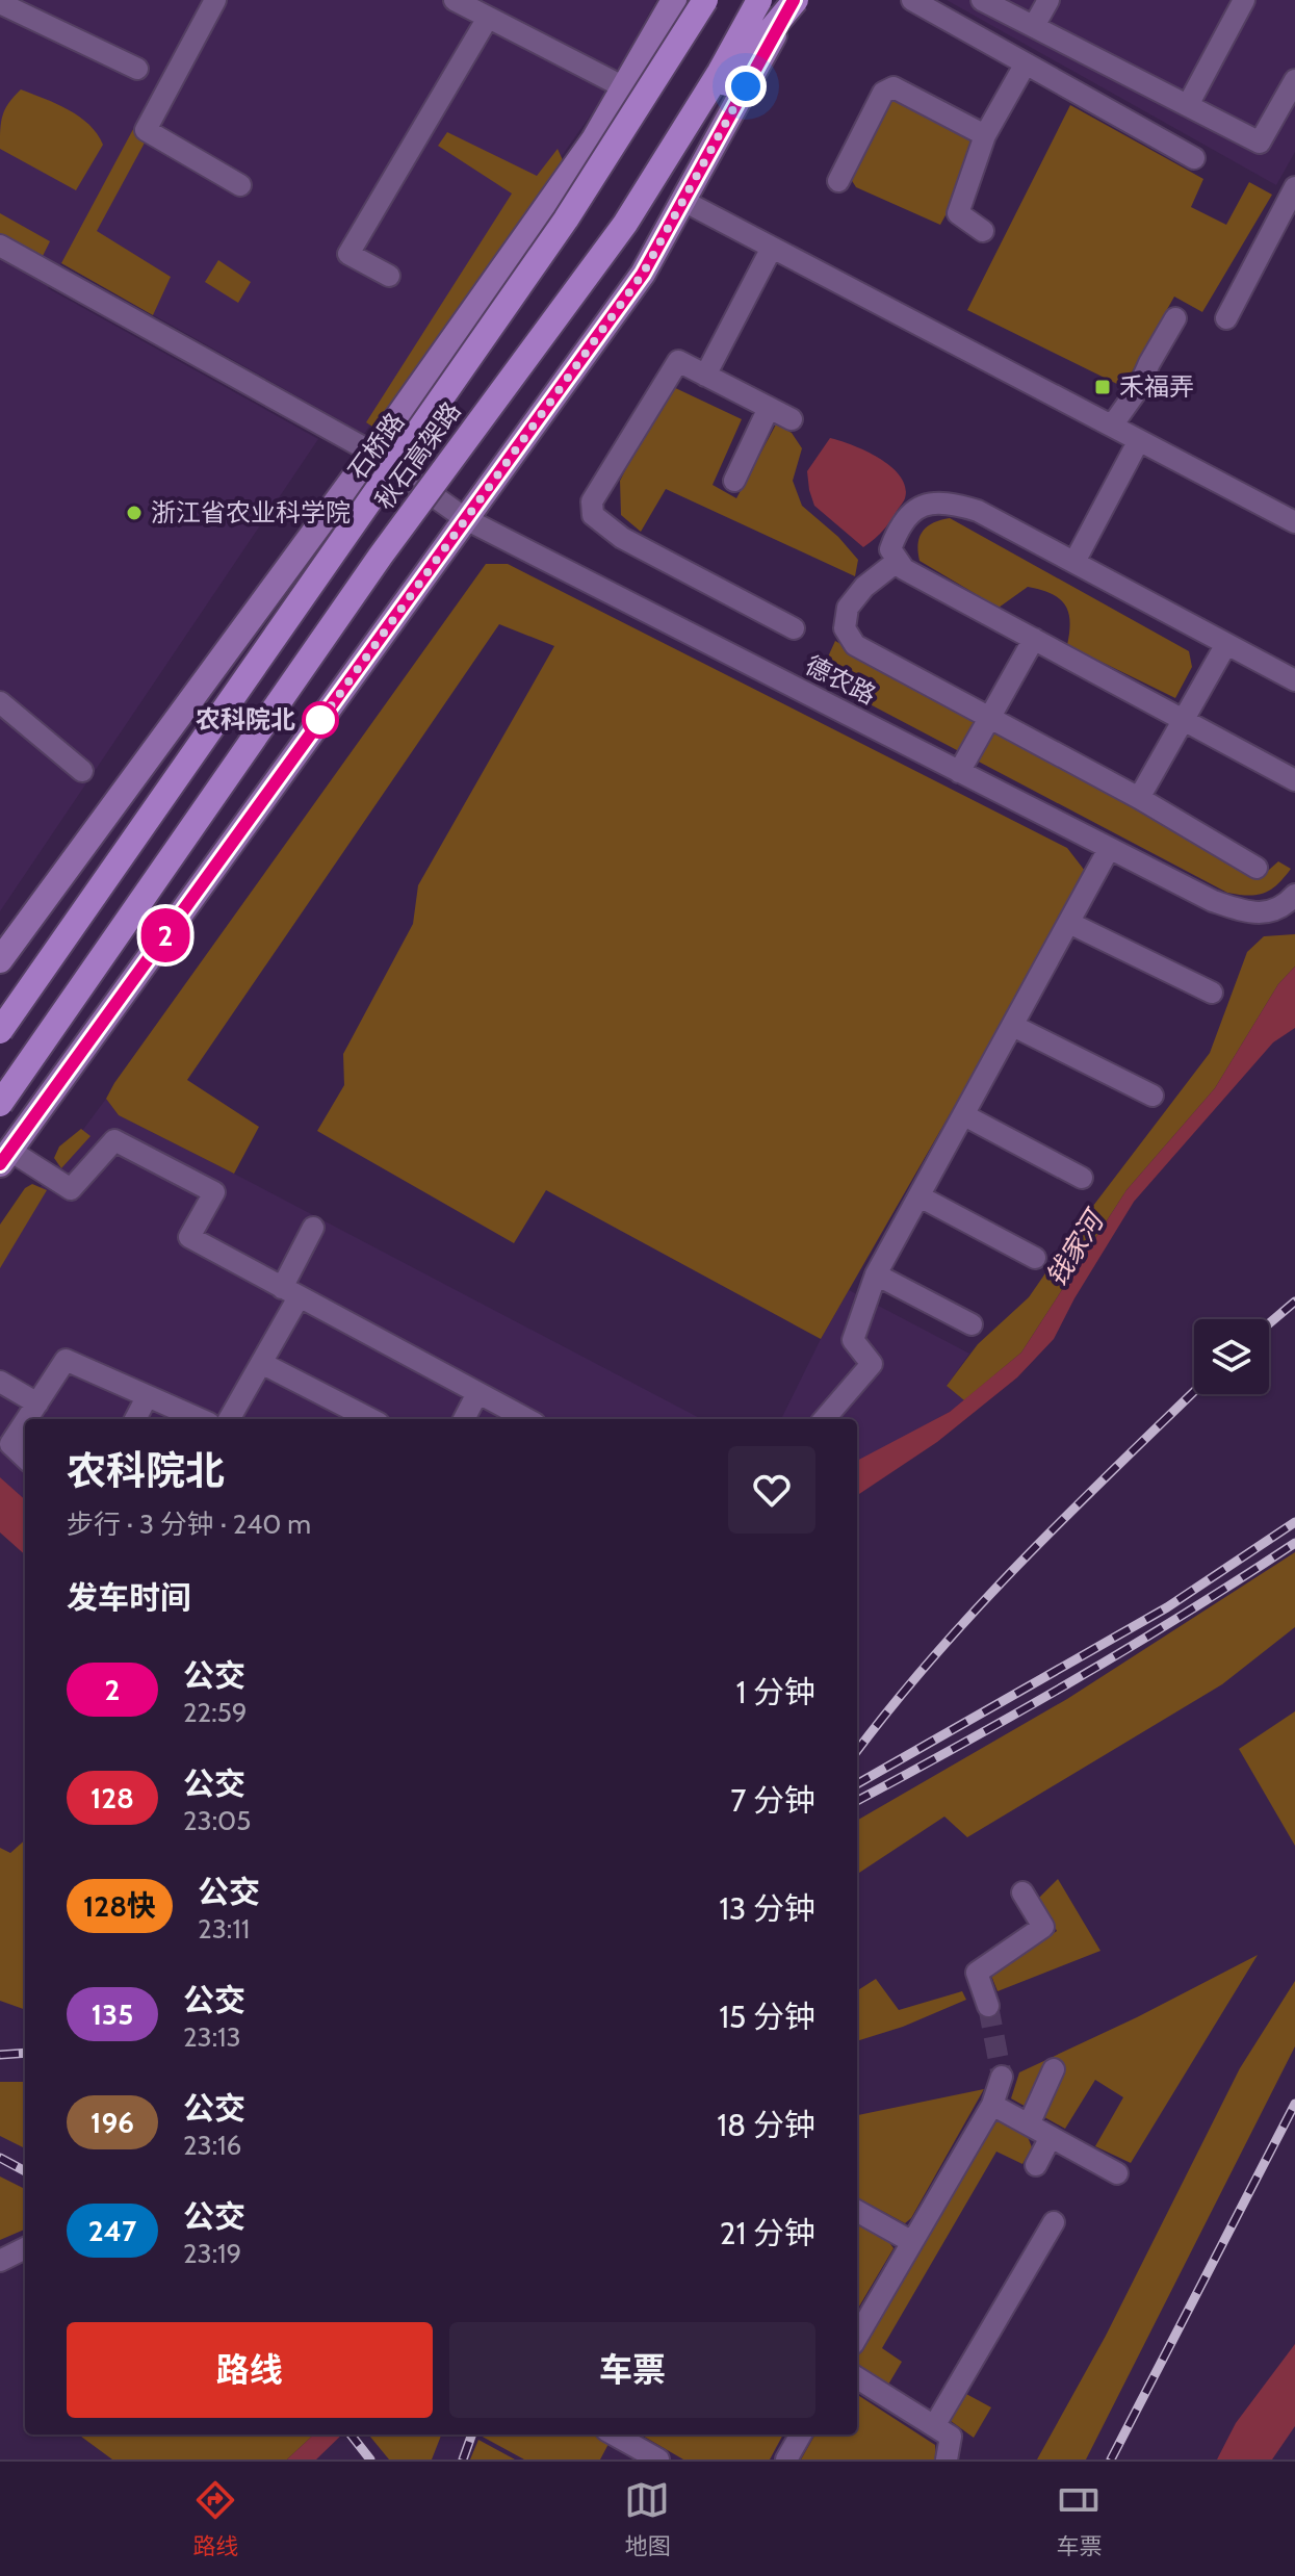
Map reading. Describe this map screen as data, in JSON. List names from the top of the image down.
{
  "streets": {
    "highway": ["秋石高架路"],
    "main road": ["石桥路"],
    "street": ["德农路"]
  },
  "crossings": [
    ["石桥路", "德农路"]
  ],
  "water": ["钱家河"],
  "places": {
    "transit": ["禾福弄"],
    "other": ["浙江省农业科学院", "农科院北"]
  },
  "lines": ["bus line 2"],
  "page": {
    "on_map": "2",
    "heading": [
      ["农科院北", "步行 · 3 分钟 · 240 m"],
      "发车时间"
    ],
    "list": [
      {
        "mark": "2",
        "name": "公交",
        "note": "22:59",
        "value": "1 分钟"
      },
      {
        "mark": "128",
        "name": "公交",
        "note": "23:05",
        "value": "7 分钟"
      },
      {
        "mark": "128快",
        "name": "公交",
        "note": "23:11",
        "value": "13 分钟"
      },
      {
        "mark": "135",
        "name": "公交",
        "note": "23:13",
        "value": "15 分钟"
      },
      {
        "mark": "196",
        "name": "公交",
        "note": "23:16",
        "value": "18 分钟"
      },
      {
        "mark": "247",
        "name": "公交",
        "note": "23:19",
        "value": "21 分钟"
      }
    ],
    "buttons": ["路线", "车票"],
    "tabs": ["路线", "地图", "车票"]
  }
}
